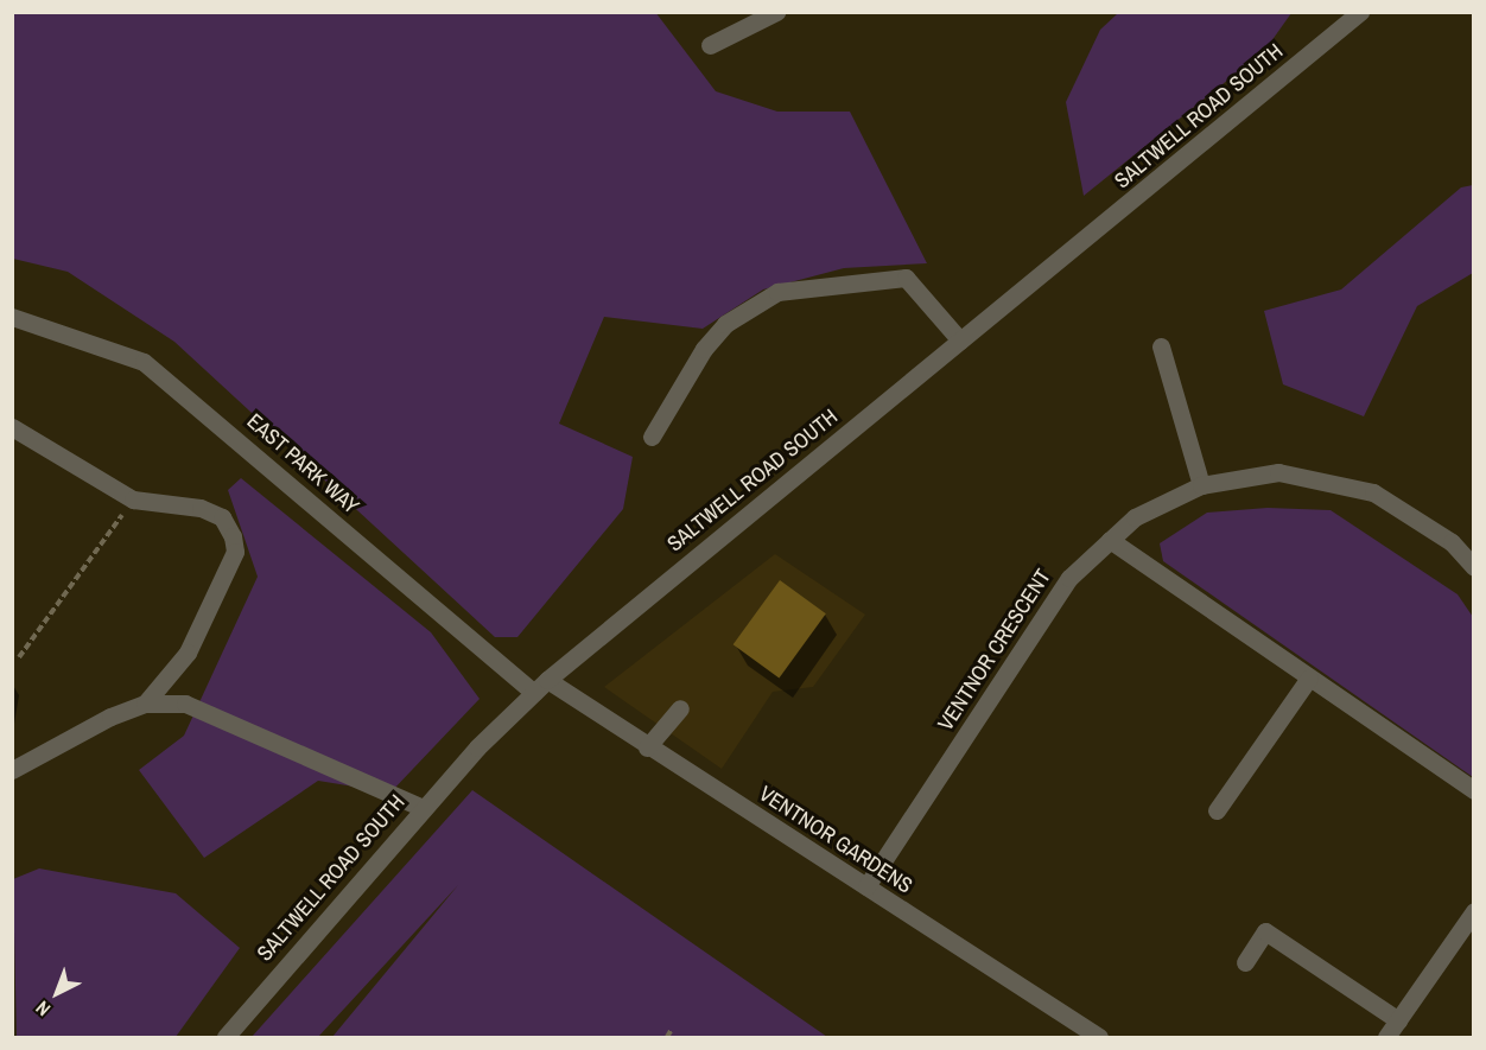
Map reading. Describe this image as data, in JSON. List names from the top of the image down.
{
  "streets": {
    "street": [
      "SALTWELL ROAD SOUTH",
      "EAST PARK WAY",
      "VENTNOR CRESCENT",
      "VENTNOR GARDENS"
    ]
  },
  "crossings": [
    ["SALTWELL ROAD SOUTH", "EAST PARK WAY"],
    ["SALTWELL ROAD SOUTH", "VENTNOR GARDENS"],
    ["EAST PARK WAY", "VENTNOR GARDENS"],
    ["VENTNOR CRESCENT", "VENTNOR GARDENS"]
  ],
  "north": "bottom left"
}
